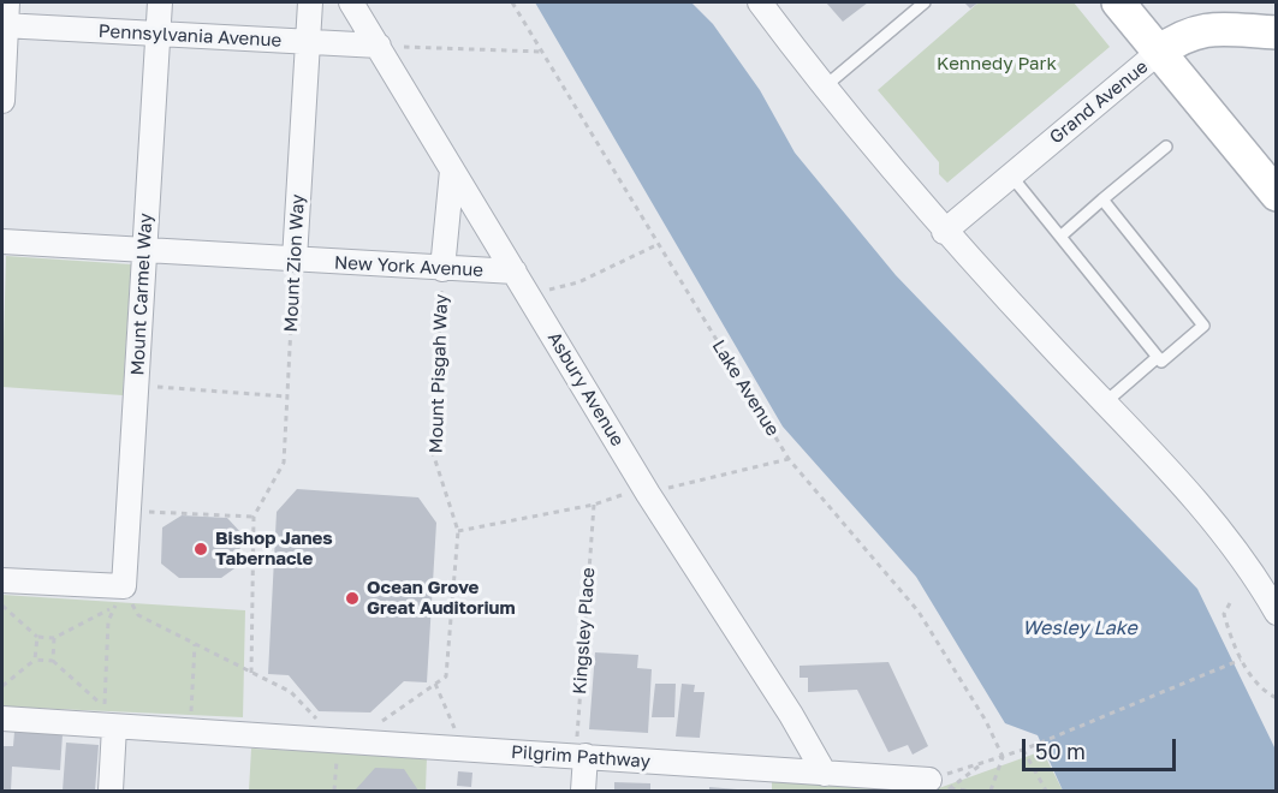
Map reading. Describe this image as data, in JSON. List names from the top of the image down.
{
  "streets": {
    "street": [
      "Pennsylvania Avenue",
      "Grand Avenue",
      "Mount Zion Way",
      "New York Avenue",
      "Mount Carmel Way",
      "Mount Pisgah Way",
      "Asbury Avenue",
      "Pilgrim Pathway"
    ],
    "path": ["Lake Avenue", "Kingsley Place"]
  },
  "crossings": [
    ["Pennsylvania Avenue", "Mount Zion Way"],
    ["Pennsylvania Avenue", "Mount Carmel Way"],
    ["Pennsylvania Avenue", "Asbury Avenue"],
    ["Mount Zion Way", "New York Avenue"],
    ["New York Avenue", "Mount Carmel Way"],
    ["New York Avenue", "Mount Pisgah Way"],
    ["New York Avenue", "Asbury Avenue"],
    ["Mount Pisgah Way", "Asbury Avenue"],
    ["Asbury Avenue", "Pilgrim Pathway"],
    ["Kingsley Place", "Pilgrim Pathway"]
  ],
  "water": ["Wesley Lake"],
  "parks": ["Kennedy Park"],
  "places": ["Bishop Janes Tabernacle", "Ocean Grove Great Auditorium"],
  "scale_bar": "50 m"
}
